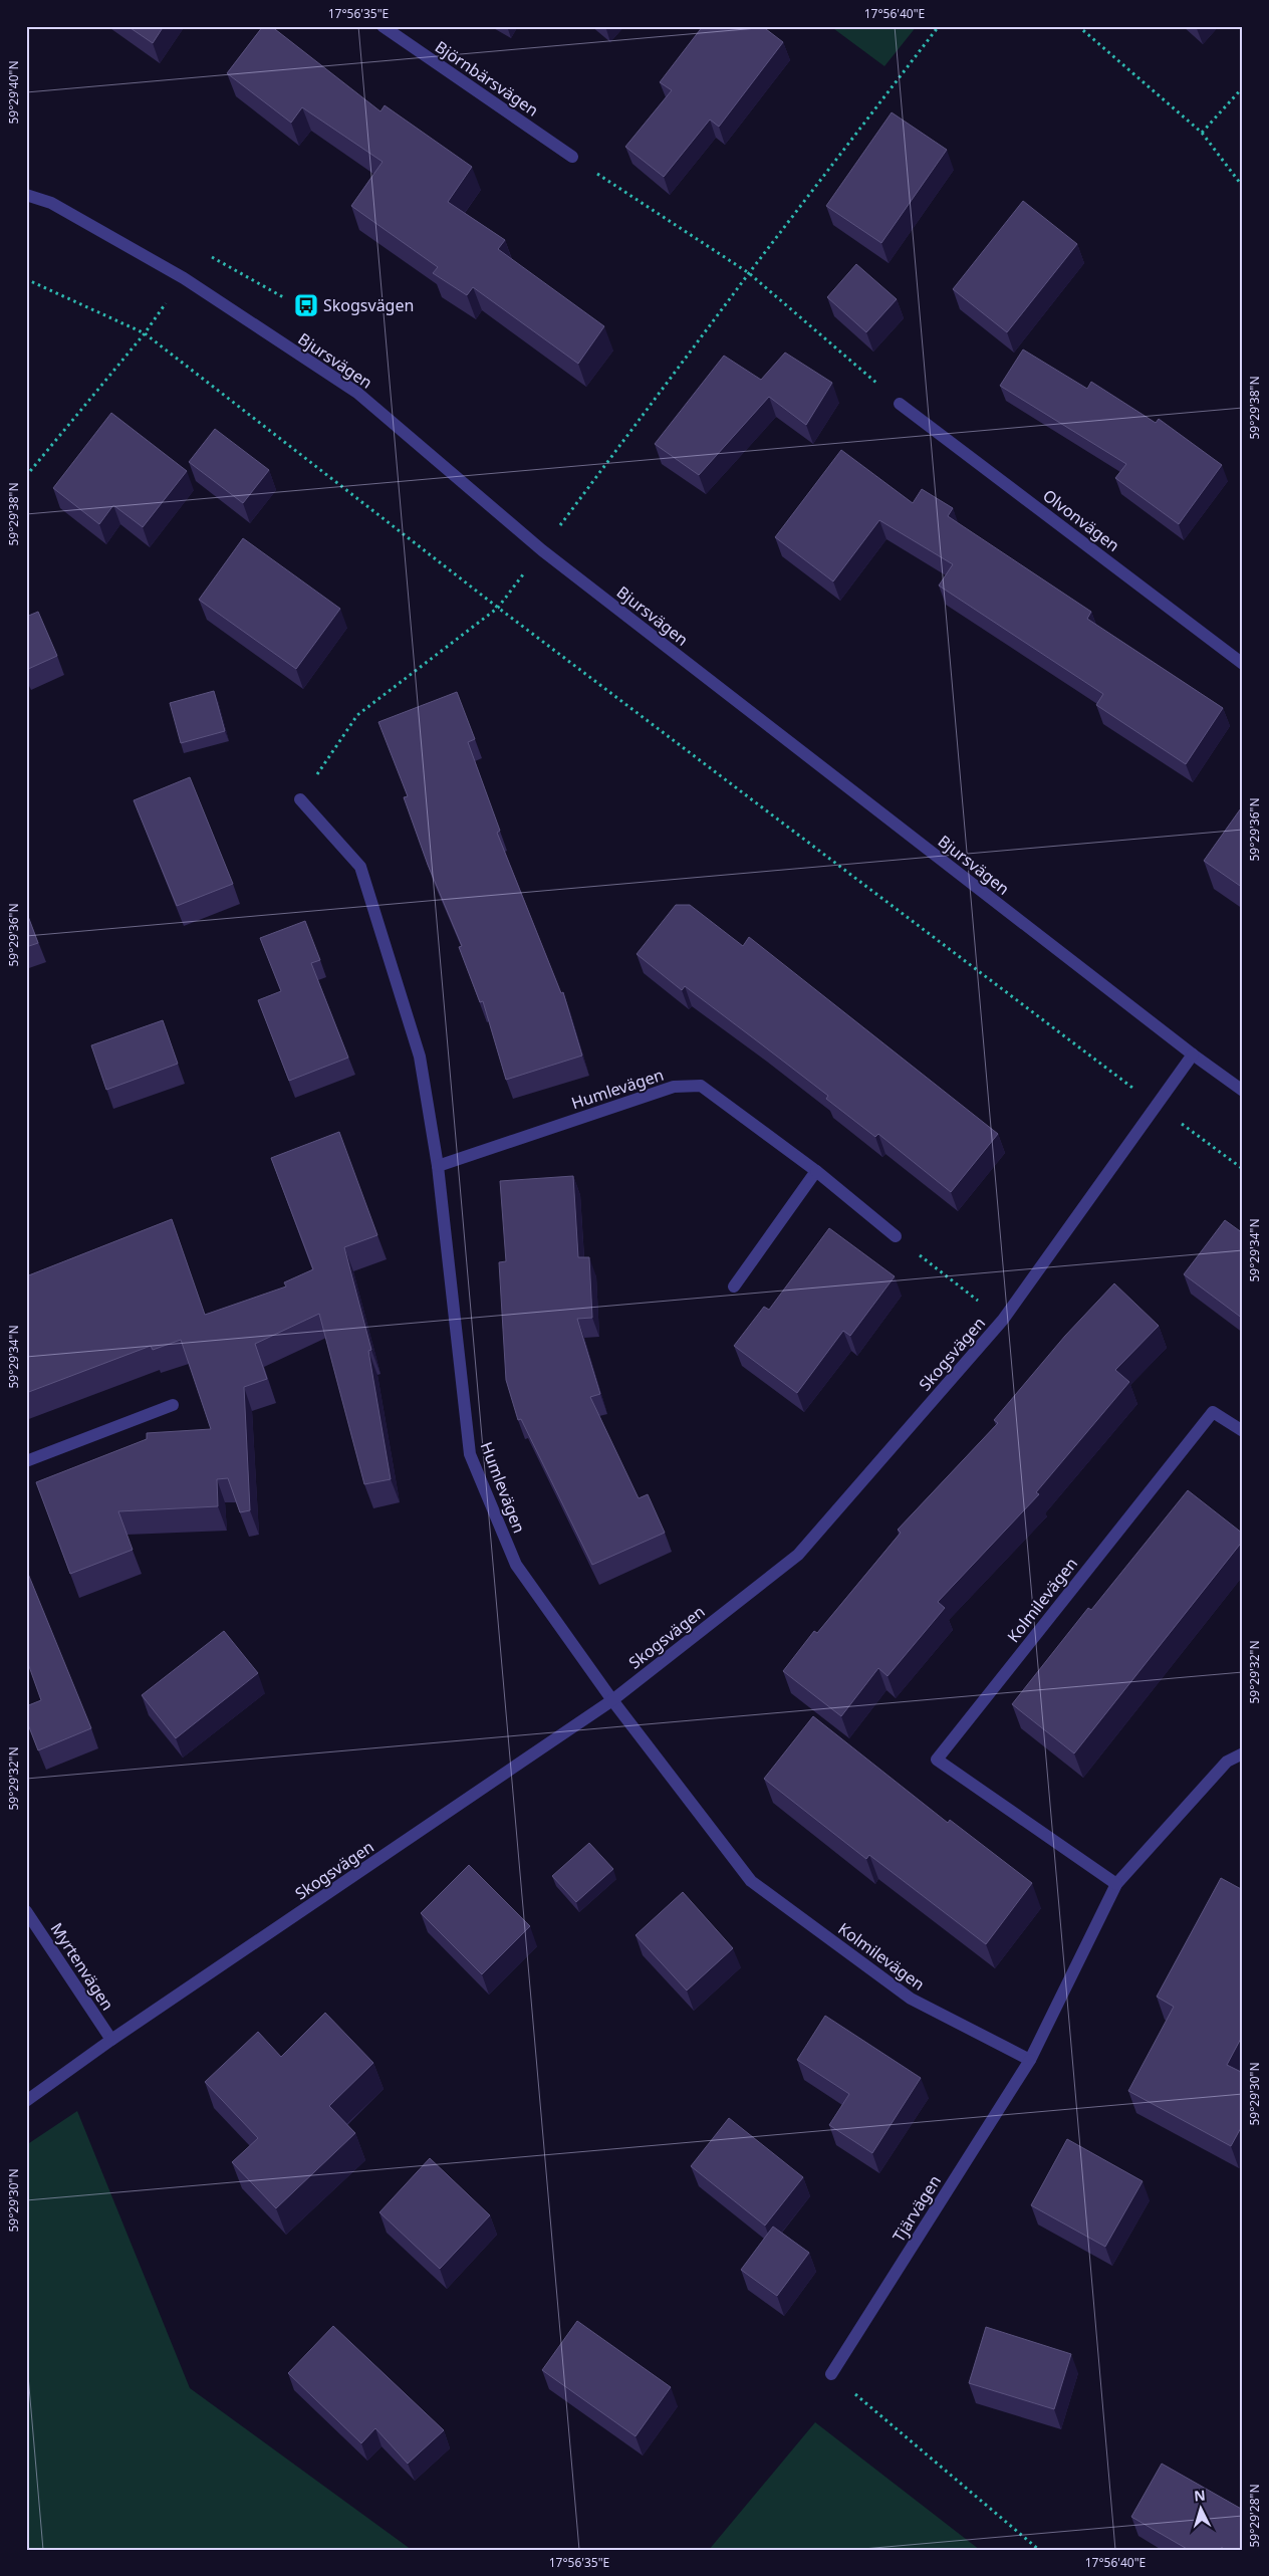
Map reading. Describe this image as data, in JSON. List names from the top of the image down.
{
  "streets": {
    "street": [
      "Björnbärsvägen",
      "Bjursvägen",
      "Olvonvägen",
      "Humlevägen",
      "Skogsvägen",
      "Kolmilevägen",
      "Myrtenvägen",
      "Tjärvägen"
    ]
  },
  "crossings": [
    ["Bjursvägen", "Skogsvägen"],
    ["Humlevägen", "Skogsvägen"],
    ["Humlevägen", "Kolmilevägen"],
    ["Skogsvägen", "Kolmilevägen"],
    ["Skogsvägen", "Myrtenvägen"],
    ["Kolmilevägen", "Tjärvägen"]
  ],
  "places": {
    "bus stop": ["Skogsvägen"]
  },
  "north": "top",
  "coordinates": [
    "17°56'35\"E",
    "17°56'40\"E",
    "59°29'40\"N",
    "59°29'38\"N",
    "59°29'36\"N",
    "59°29'34\"N",
    "59°29'32\"N",
    "59°29'30\"N",
    "59°29'28\"N"
  ]
}
